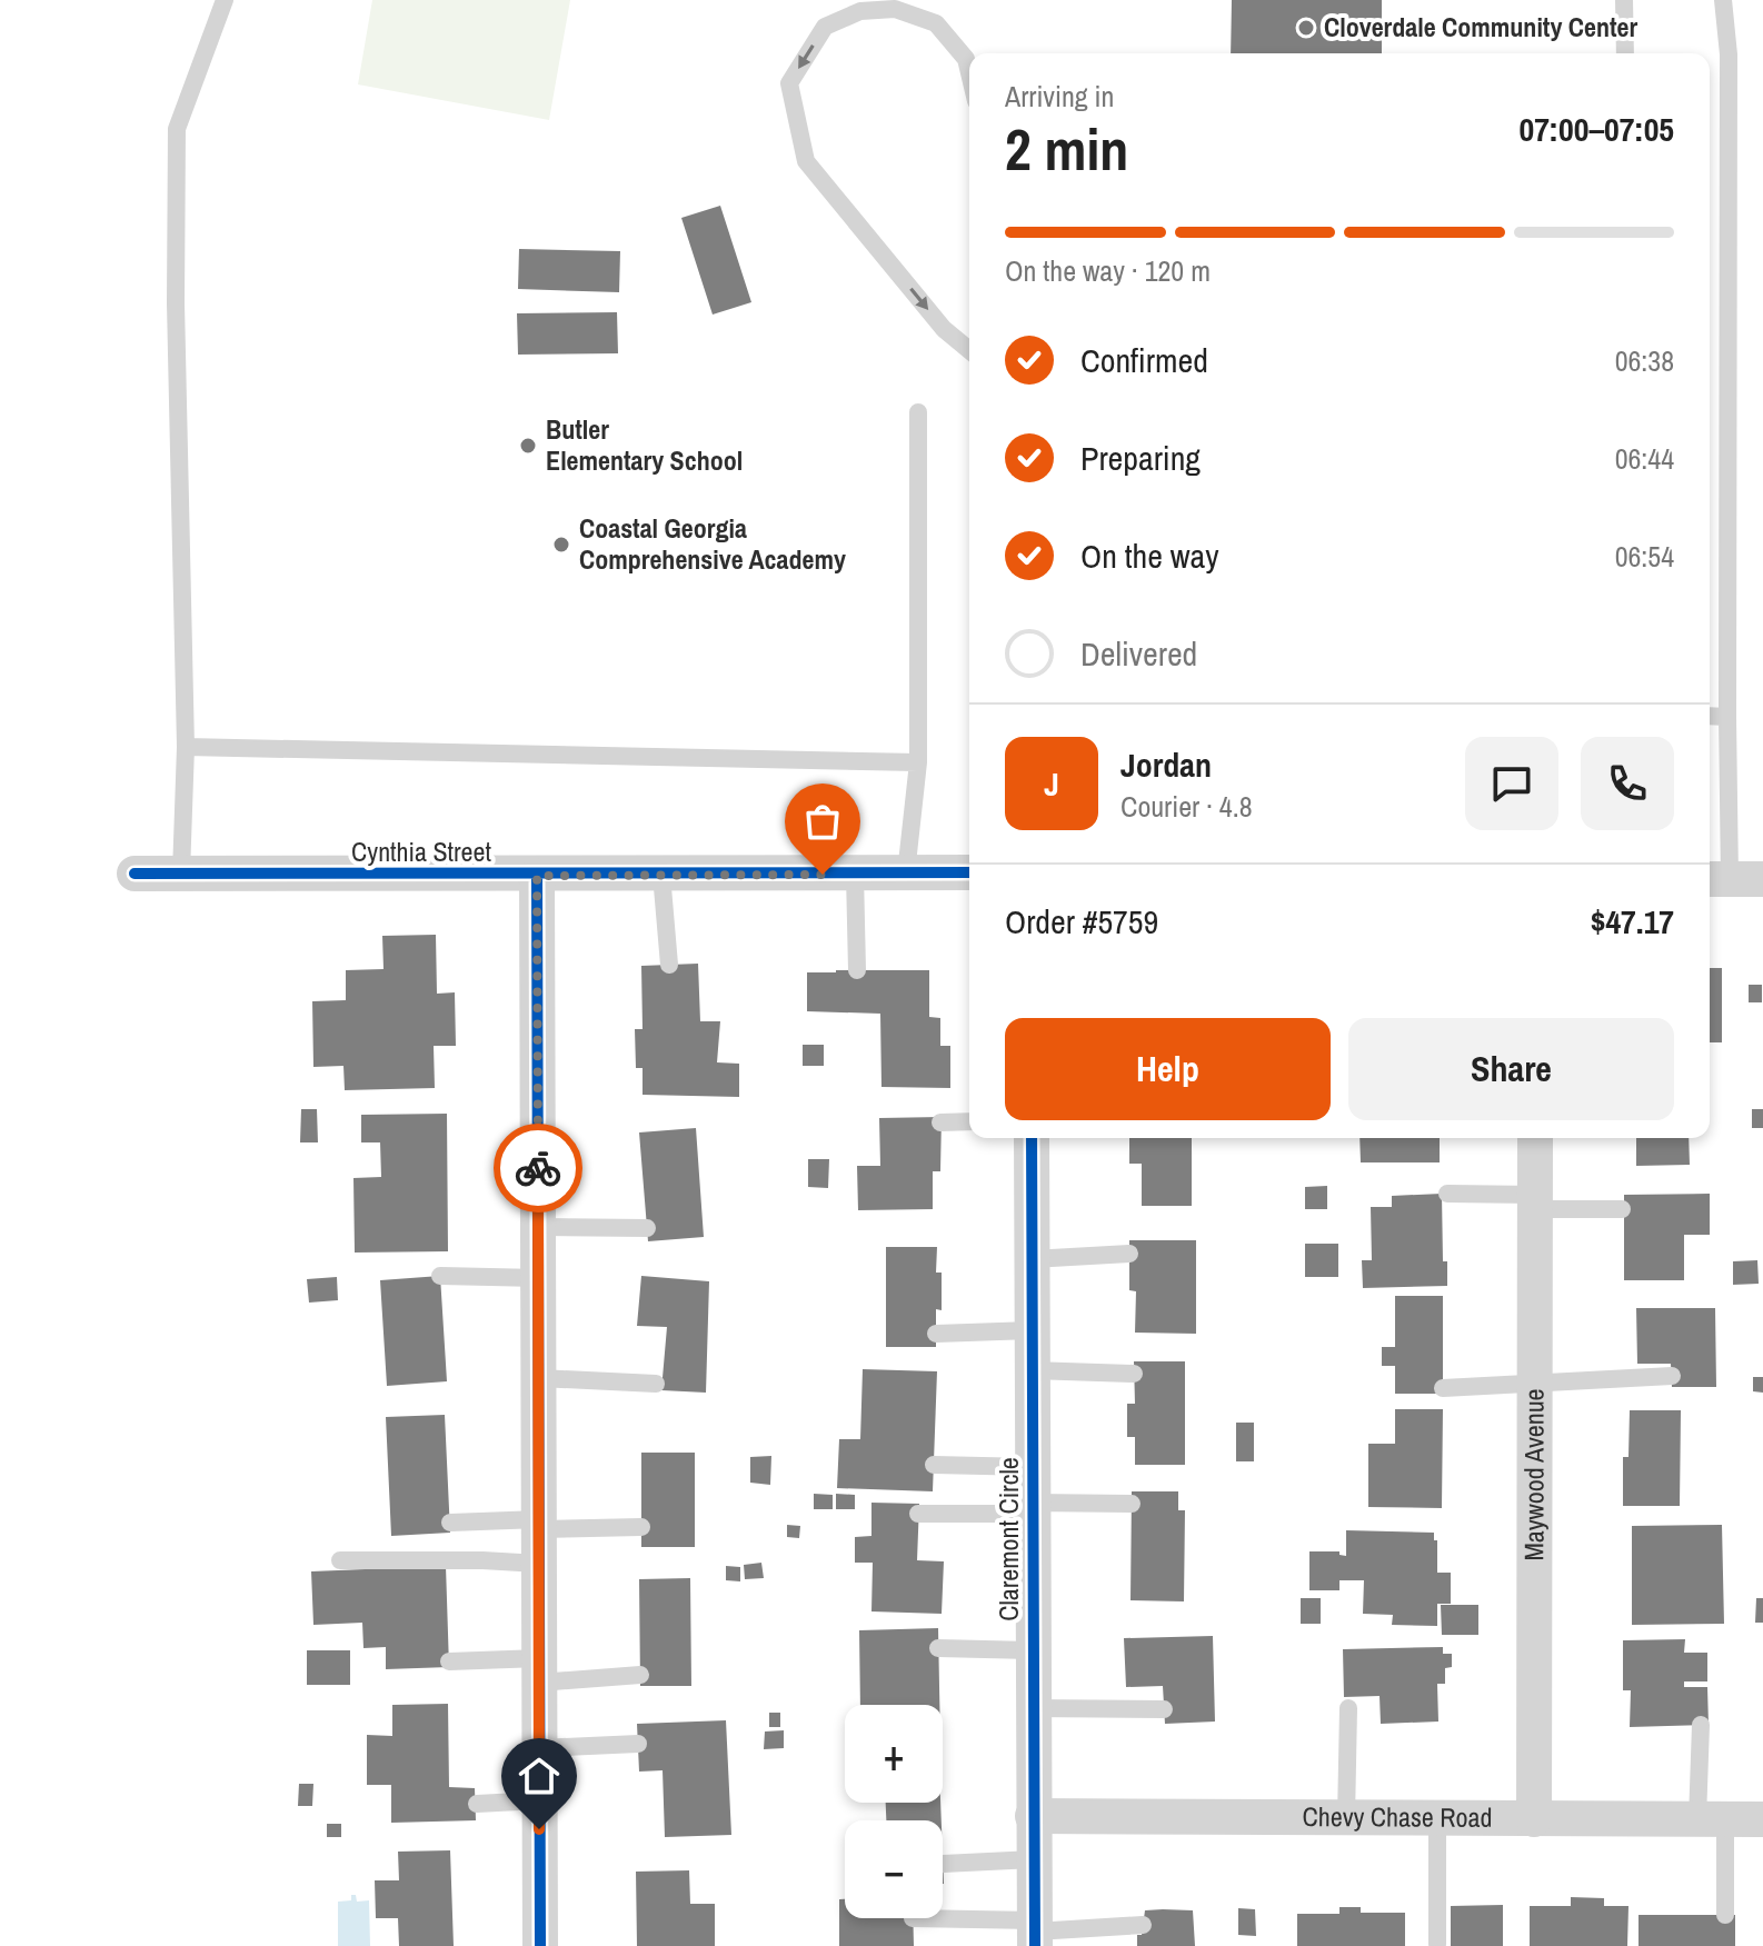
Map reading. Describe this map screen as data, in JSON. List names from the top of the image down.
{
  "streets": {
    "street": [
      "Cynthia Street",
      "Maywood Avenue",
      "Claremont Circle",
      "Chevy Chase Road"
    ]
  },
  "crossings": [
    ["Maywood Avenue", "Chevy Chase Road"],
    ["Claremont Circle", "Chevy Chase Road"]
  ],
  "places": ["Cloverdale Community Center", "Butler Elementary School", "Coastal Georgia Comprehensive Academy"],
  "page": {
    "heading": ["2 min", "Arriving in", "07:00–07:05"],
    "panel": [
      "Jordan",
      "Courier · 4.8",
      "Order #5759",
      "$47.17"
    ],
    "bar": "On the way · 120 m",
    "list": [
      ["Confirmed", "06:38"],
      ["Preparing", "06:44"],
      ["On the way", "06:54"],
      "Delivered"
    ],
    "round": "J",
    "buttons": ["Help", "Share"],
    "map_buttons": ["+", "−"]
  }
}
